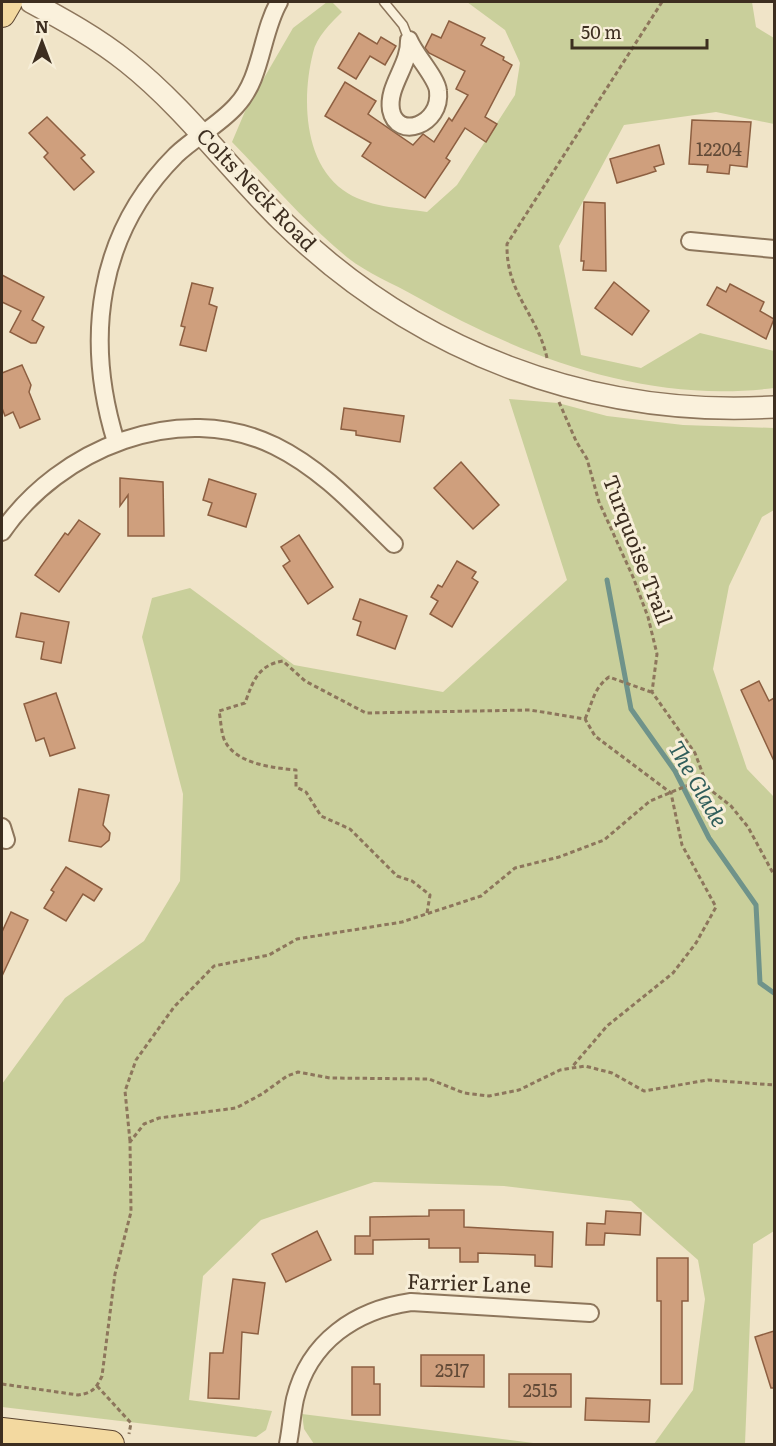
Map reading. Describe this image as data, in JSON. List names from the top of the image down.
{
  "streets": {
    "street": ["Colts Neck Road", "Farrier Lane"],
    "path": ["Turquoise Trail"]
  },
  "crossings": [
    ["Colts Neck Road", "Turquoise Trail"]
  ],
  "water": ["The Glade"],
  "house_numbers": ["12204", "2517", "2515"],
  "scale_bar": "50 m",
  "north": "top"
}
